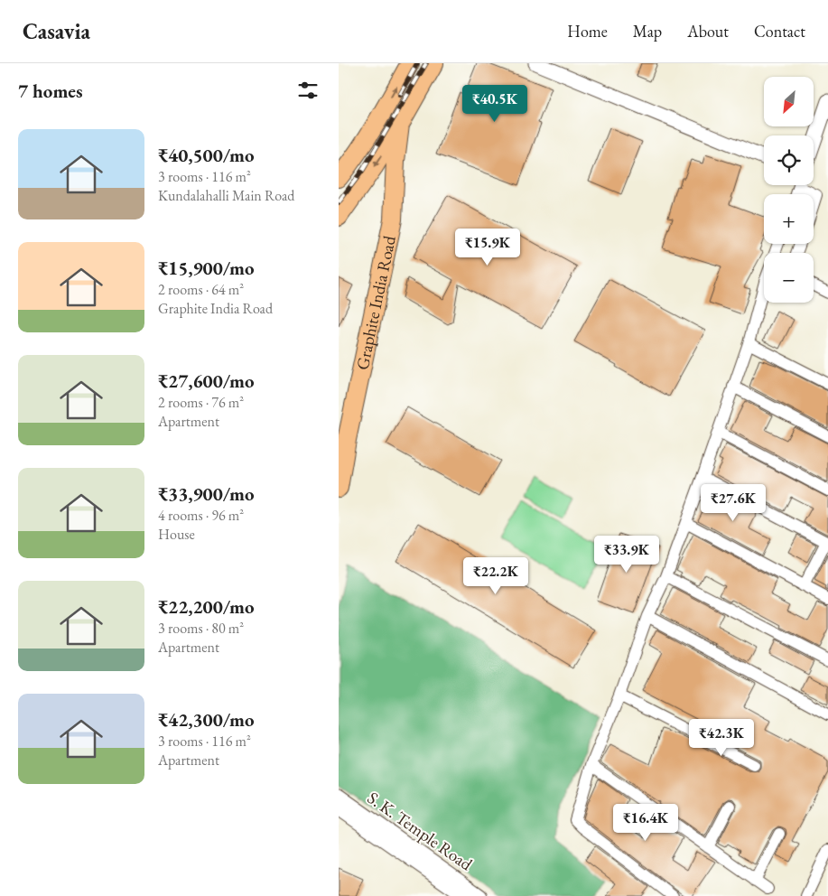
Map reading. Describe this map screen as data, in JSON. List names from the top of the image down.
{
  "streets": {
    "main road": ["Graphite India Road"],
    "street": ["S. K. Temple Road"]
  },
  "north": "bottom left",
  "page": {
    "header": "Casavia",
    "nav": [
      "Home",
      "Map",
      "About",
      "Contact"
    ],
    "heading": "7 homes",
    "map_buttons": ["+", "−"],
    "price": [
      "₹40.5K",
      "₹15.9K",
      "₹27.6K",
      "₹33.9K",
      "₹22.2K",
      "₹42.3K",
      "₹16.4K"
    ],
    "list": [
      {
        "name": "₹40,500/mo",
        "note": "3 rooms · 116 m² · Kundalahalli Main Road"
      },
      {
        "name": "₹15,900/mo",
        "note": "2 rooms · 64 m² · Graphite India Road"
      },
      {
        "name": "₹27,600/mo",
        "note": "2 rooms · 76 m² · Apartment"
      },
      {
        "name": "₹33,900/mo",
        "note": "4 rooms · 96 m² · House"
      },
      {
        "name": "₹22,200/mo",
        "note": "3 rooms · 80 m² · Apartment"
      },
      {
        "name": "₹42,300/mo",
        "note": "3 rooms · 116 m² · Apartment"
      }
    ]
  }
}
